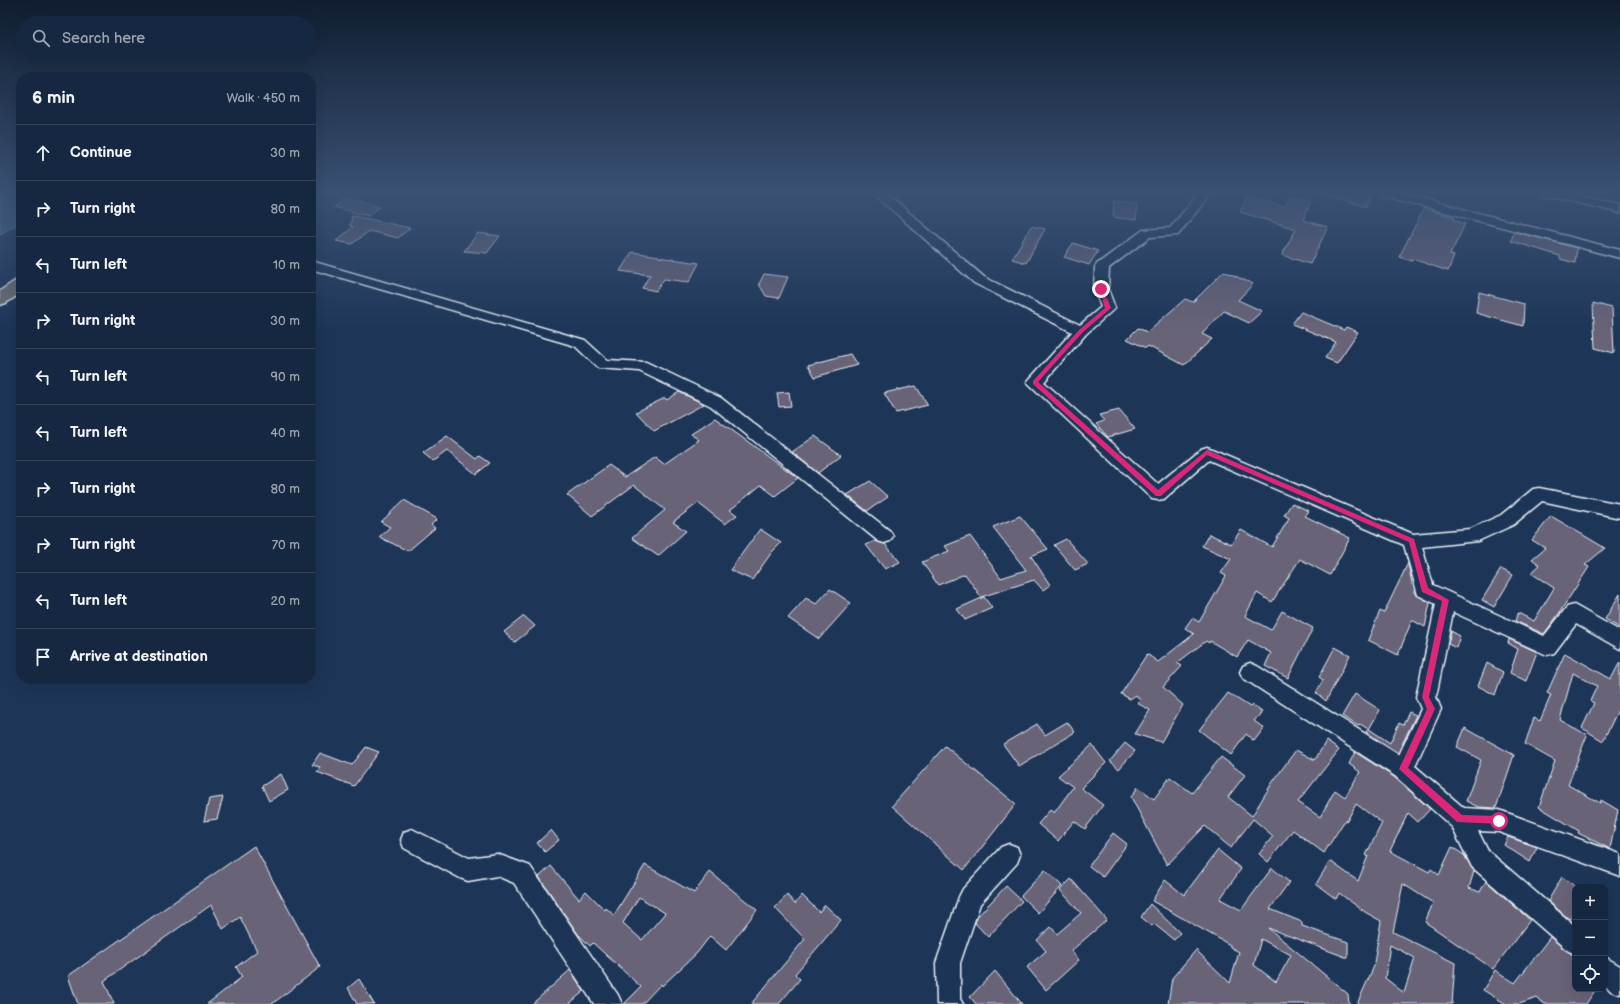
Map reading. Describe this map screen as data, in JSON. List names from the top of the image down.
{
  "page": {
    "search": "Search here",
    "heading": ["6 min", "Walk · 450 m"],
    "list": [
      ["Continue", "30 m"],
      ["Turn right", "80 m"],
      ["Turn left", "10 m"],
      ["Turn right", "30 m"],
      ["Turn left", "90 m"],
      ["Turn left", "40 m"],
      ["Turn right", "80 m"],
      ["Turn right", "70 m"],
      ["Turn left", "20 m"],
      "Arrive at destination"
    ],
    "map_buttons": ["+", "−"]
  }
}
